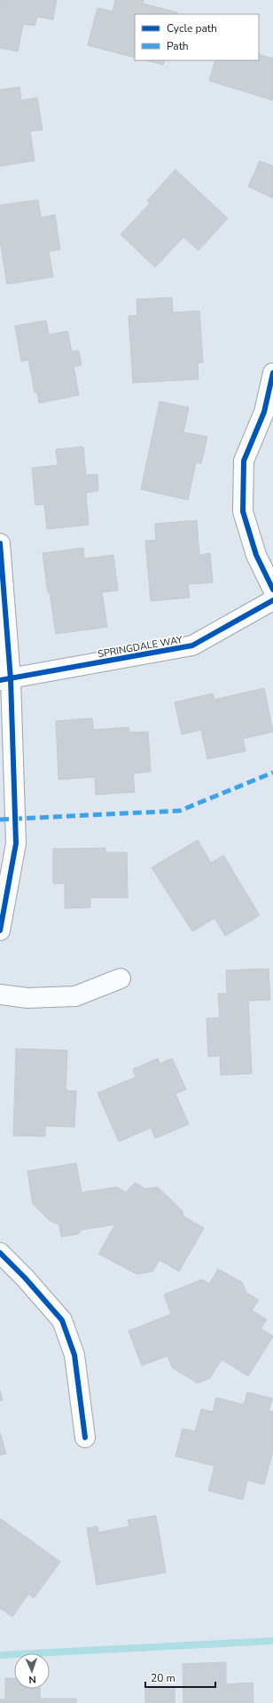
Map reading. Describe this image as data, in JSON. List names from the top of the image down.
{
  "streets": {
    "street": ["SPRINGDALE WAY"]
  },
  "legend": ["Cycle path", "Path"],
  "scale_bar": "20 m",
  "north": "bottom"
}
